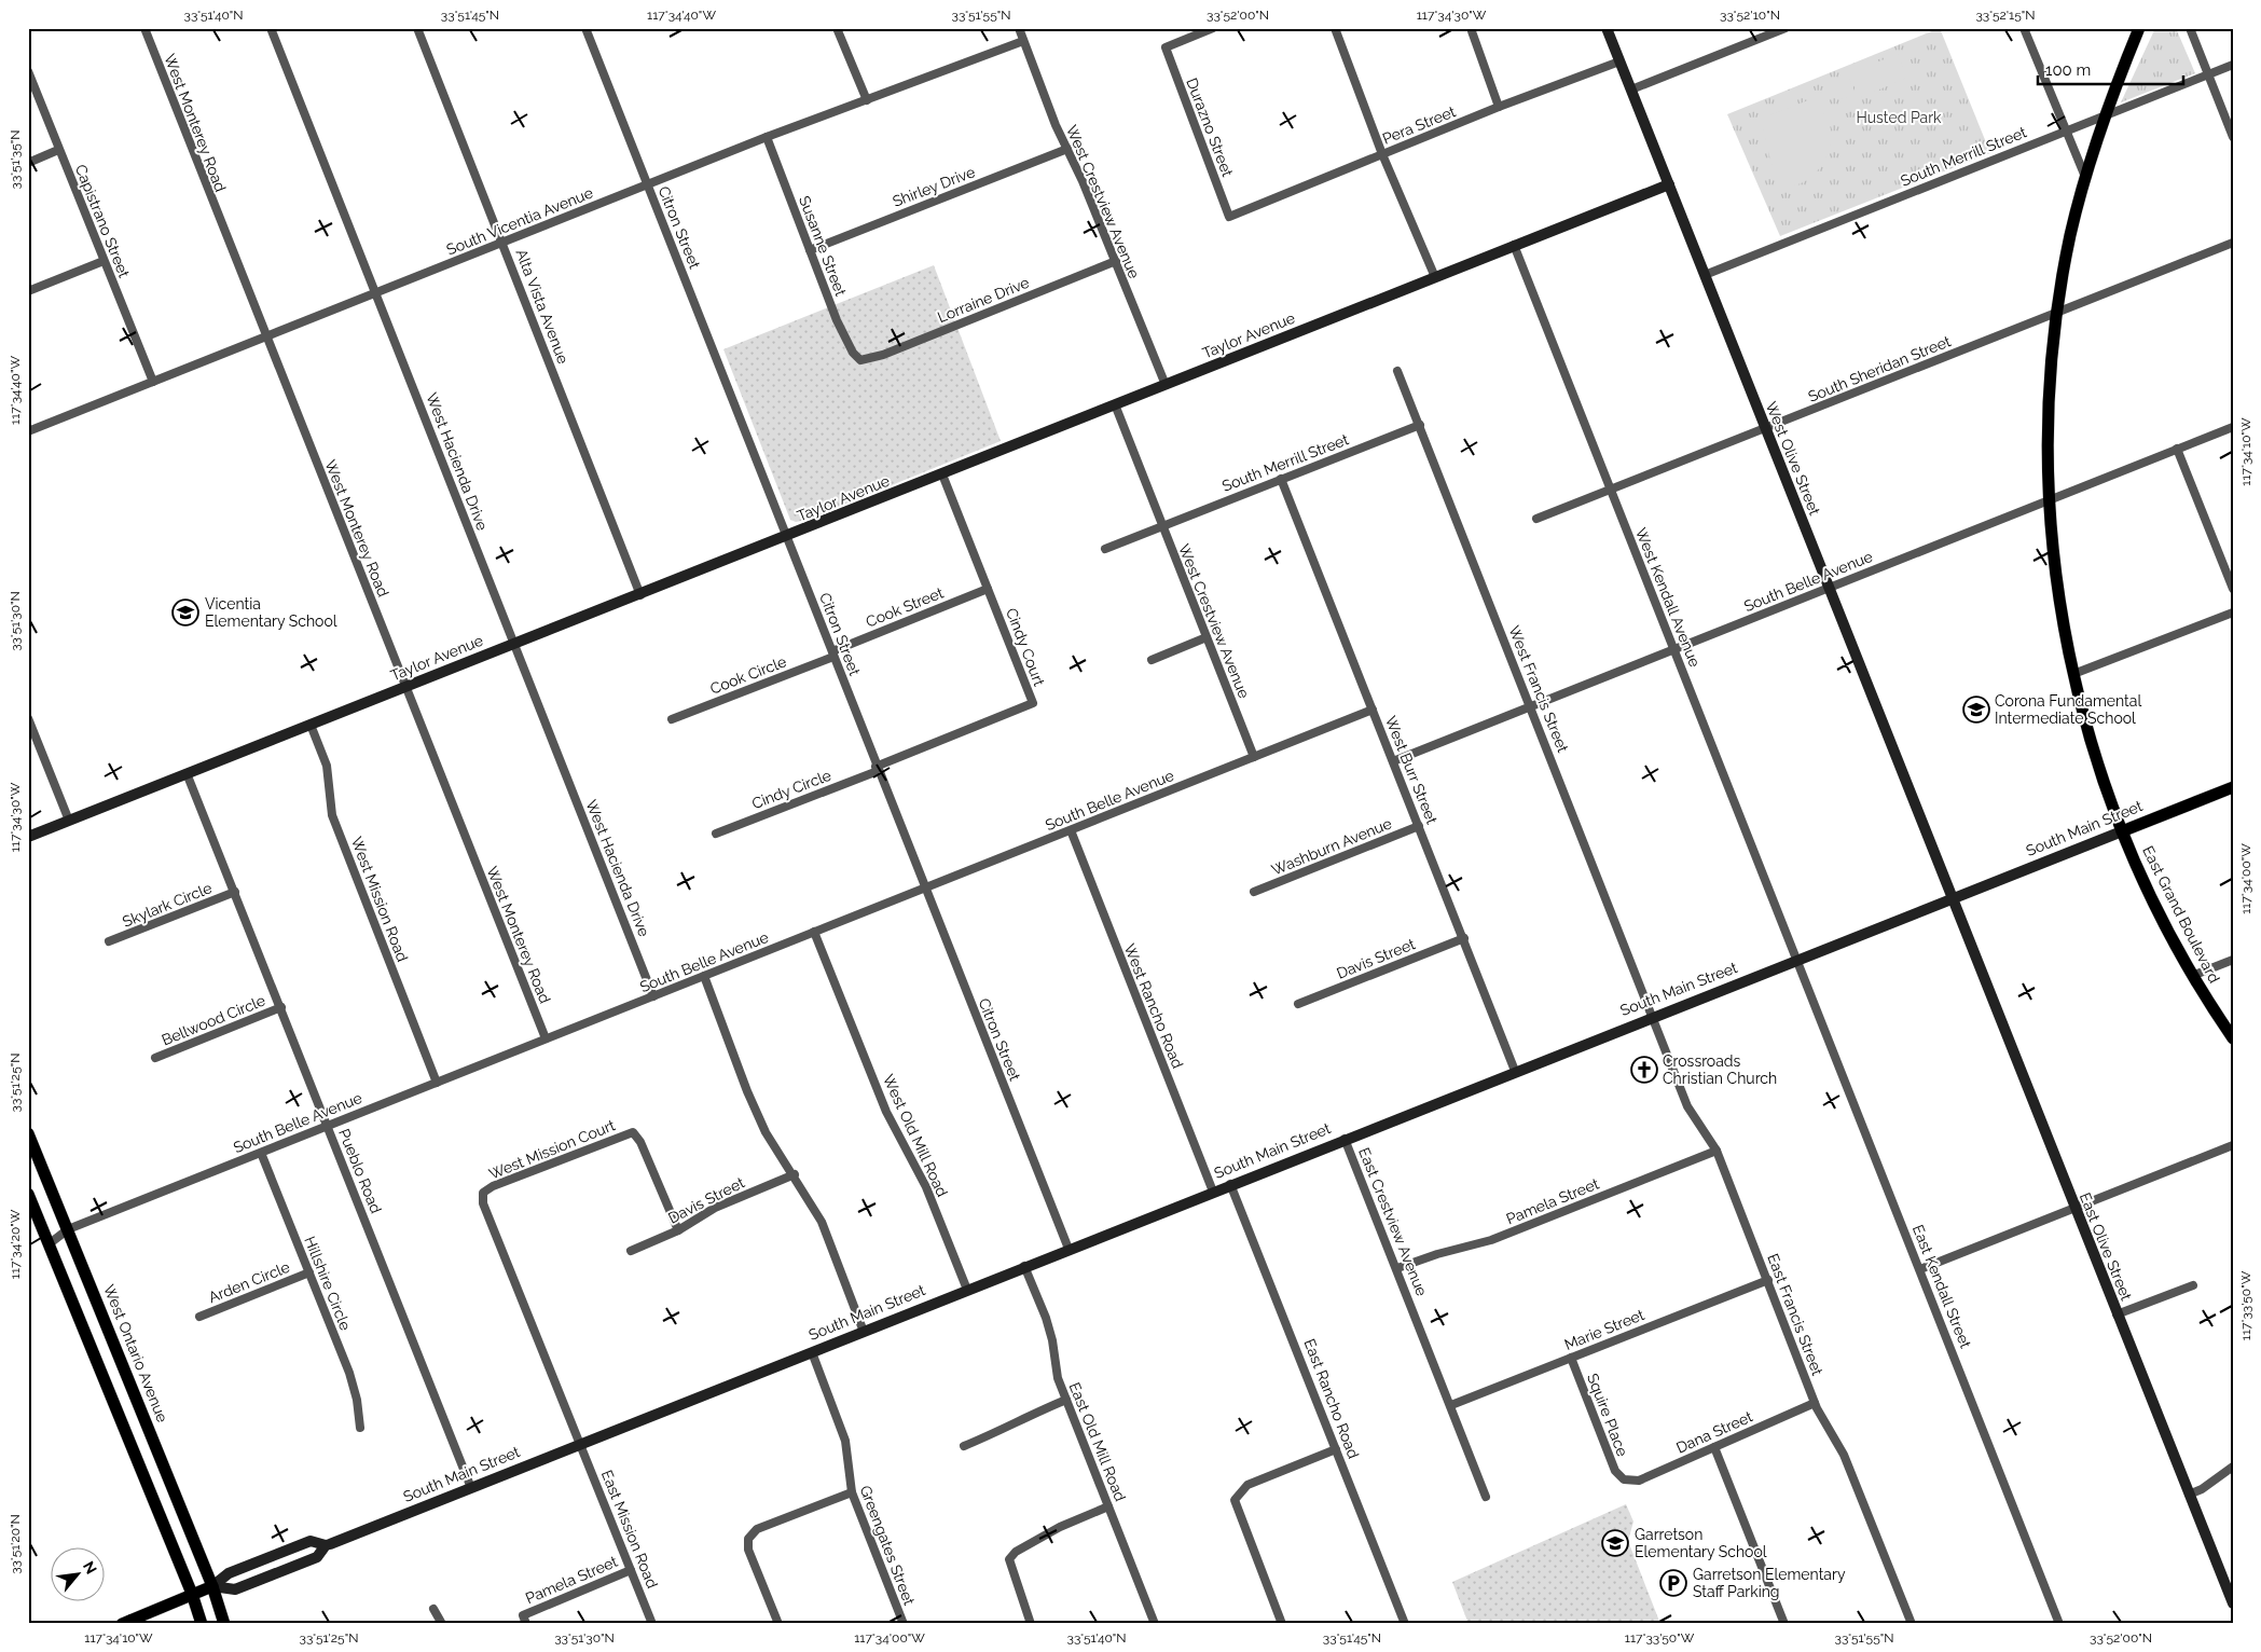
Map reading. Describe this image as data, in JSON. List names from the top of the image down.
{
  "streets": {
    "main road": ["South Main Street", "East Grand Boulevard", "West Ontario Avenue"],
    "street": [
      "West Monterey Road",
      "Pera Street",
      "Durazno Street",
      "South Merrill Street",
      "Shirley Drive",
      "West Crestview Avenue",
      "Capistrano Street",
      "South Vicentia Avenue",
      "Citron Street",
      "Susanne Street",
      "Lorraine Drive",
      "Alta Vista Avenue",
      "Taylor Avenue",
      "South Sheridan Street",
      "West Olive Street",
      "West Hacienda Drive",
      "South Belle Avenue",
      "West Kendall Avenue",
      "Cook Street",
      "Cindy Court",
      "Cook Circle",
      "West Francis Street",
      "West Burr Street",
      "Cindy Circle",
      "Washburn Avenue",
      "West Mission Road",
      "Skylark Circle",
      "Davis Street",
      "West Rancho Road",
      "Bellwood Circle",
      "West Old Mill Road",
      "West Mission Court",
      "Pueblo Road",
      "Pamela Street",
      "East Crestview Avenue",
      "East Olive Street",
      "Arden Circle",
      "Hillshire Circle",
      "East Kendall Street",
      "East Francis Street",
      "Marie Street",
      "East Rancho Road",
      "Squire Place",
      "Dana Street",
      "East Old Mill Road",
      "East Mission Road",
      "Greengates Street"
    ]
  },
  "crossings": [
    ["West Monterey Road", "South Vicentia Avenue"],
    ["West Monterey Road", "Taylor Avenue"],
    ["West Monterey Road", "South Belle Avenue"],
    ["Pera Street", "Durazno Street"],
    ["Pera Street", "West Olive Street"],
    ["South Merrill Street", "West Crestview Avenue"],
    ["South Merrill Street", "West Olive Street"],
    ["South Merrill Street", "West Francis Street"],
    ["South Merrill Street", "West Burr Street"],
    ["South Merrill Street", "East Grand Boulevard"],
    ["Shirley Drive", "West Crestview Avenue"],
    ["Shirley Drive", "Susanne Street"],
    ["West Crestview Avenue", "South Vicentia Avenue"],
    ["West Crestview Avenue", "Lorraine Drive"],
    ["West Crestview Avenue", "Taylor Avenue"],
    ["West Crestview Avenue", "South Belle Avenue"],
    ["Capistrano Street", "South Vicentia Avenue"],
    ["South Vicentia Avenue", "Citron Street"],
    ["South Vicentia Avenue", "Susanne Street"],
    ["South Vicentia Avenue", "Alta Vista Avenue"],
    ["South Vicentia Avenue", "West Hacienda Drive"],
    ["Citron Street", "Taylor Avenue"],
    ["Citron Street", "South Belle Avenue"],
    ["Citron Street", "Cook Street"],
    ["Citron Street", "Cindy Court"],
    ["Citron Street", "Cook Circle"],
    ["Citron Street", "Cindy Circle"],
    ["Citron Street", "South Main Street"],
    ["Susanne Street", "Lorraine Drive"],
    ["Alta Vista Avenue", "Taylor Avenue"],
    ["Taylor Avenue", "West Olive Street"],
    ["Taylor Avenue", "West Hacienda Drive"],
    ["Taylor Avenue", "West Kendall Avenue"],
    ["Taylor Avenue", "Cindy Court"],
    ["Taylor Avenue", "West Mission Road"],
    ["Taylor Avenue", "Pueblo Road"],
    ["South Sheridan Street", "West Olive Street"],
    ["South Sheridan Street", "West Kendall Avenue"],
    ["South Sheridan Street", "East Grand Boulevard"],
    ["West Olive Street", "South Belle Avenue"],
    ["West Olive Street", "South Main Street"],
    ["West Olive Street", "East Olive Street"],
    ["West Hacienda Drive", "South Belle Avenue"],
    ["South Belle Avenue", "West Kendall Avenue"],
    ["South Belle Avenue", "West Francis Street"],
    ["South Belle Avenue", "West Burr Street"],
    ["South Belle Avenue", "West Mission Road"],
    ["South Belle Avenue", "East Grand Boulevard"],
    ["South Belle Avenue", "West Rancho Road"],
    ["South Belle Avenue", "West Old Mill Road"],
    ["South Belle Avenue", "Pueblo Road"],
    ["South Belle Avenue", "Hillshire Circle"],
    ["South Belle Avenue", "West Ontario Avenue"],
    ["West Kendall Avenue", "South Main Street"],
    ["West Kendall Avenue", "East Kendall Street"],
    ["Cook Street", "Cindy Court"],
    ["Cook Street", "Cook Circle"],
    ["Cindy Court", "Cindy Circle"],
    ["West Francis Street", "South Main Street"],
    ["West Francis Street", "East Francis Street"],
    ["West Burr Street", "South Main Street"],
    ["West Burr Street", "Washburn Avenue"],
    ["West Burr Street", "Davis Street"],
    ["South Main Street", "East Grand Boulevard"],
    ["South Main Street", "West Rancho Road"],
    ["South Main Street", "West Old Mill Road"],
    ["South Main Street", "West Mission Court"],
    ["South Main Street", "Pueblo Road"],
    ["South Main Street", "East Crestview Avenue"],
    ["South Main Street", "East Olive Street"],
    ["South Main Street", "East Kendall Street"],
    ["South Main Street", "East Francis Street"],
    ["South Main Street", "West Ontario Avenue"],
    ["South Main Street", "East Rancho Road"],
    ["South Main Street", "East Old Mill Road"],
    ["South Main Street", "East Mission Road"],
    ["South Main Street", "Greengates Street"],
    ["Skylark Circle", "Pueblo Road"],
    ["Davis Street", "West Mission Court"],
    ["Bellwood Circle", "Pueblo Road"],
    ["West Mission Court", "East Mission Road"],
    ["Pamela Street", "East Crestview Avenue"],
    ["Pamela Street", "East Francis Street"],
    ["Pamela Street", "East Mission Road"],
    ["East Crestview Avenue", "Marie Street"],
    ["Arden Circle", "Hillshire Circle"],
    ["East Francis Street", "Marie Street"],
    ["East Francis Street", "Dana Street"],
    ["Marie Street", "Squire Place"],
    ["Squire Place", "Dana Street"]
  ],
  "parks": ["Husted Park"],
  "places": {
    "school or university": ["Vicentia Elementary School", "Corona Fundamental Intermediate School", "Garretson Elementary School"],
    "church": ["Crossroads Christian Church"],
    "parking": ["Garretson Elementary Staff Parking"]
  },
  "scale_bar": "100 m",
  "north": "top right",
  "coordinates": [
    "33°51'40\"N",
    "33°51'45\"N",
    "117°34'40\"W",
    "33°51'55\"N",
    "33°52'00\"N",
    "117°34'30\"W",
    "33°52'10\"N",
    "33°52'15\"N",
    "33°51'35\"N",
    "117°34'10\"W",
    "33°51'30\"N",
    "117°34'00\"W",
    "33°51'25\"N",
    "117°34'20\"W",
    "117°33'50\"W",
    "33°51'20\"N"
  ]
}
